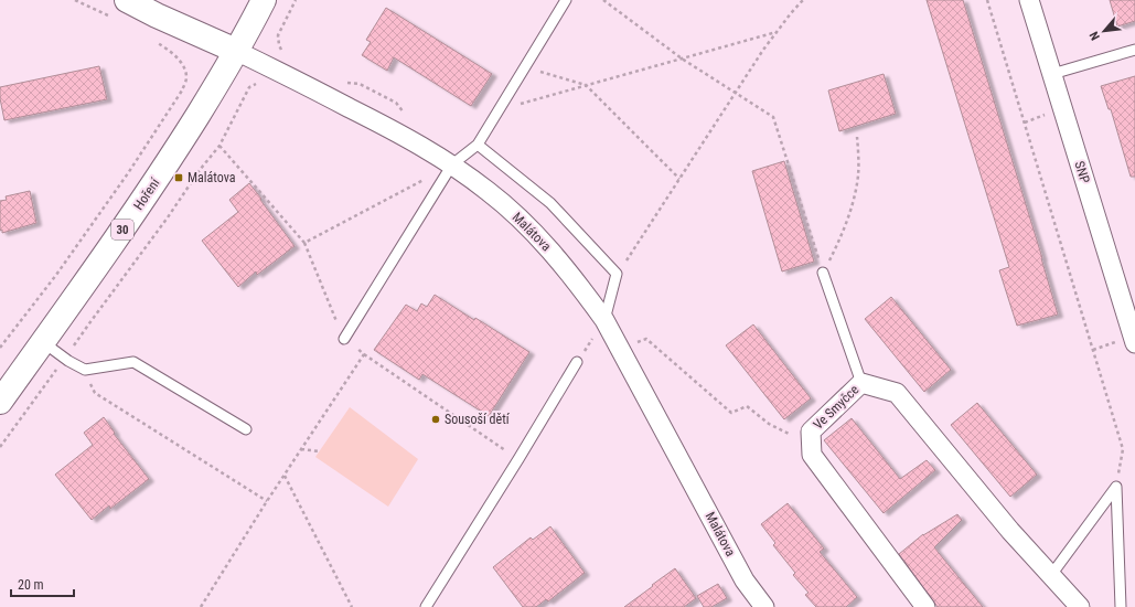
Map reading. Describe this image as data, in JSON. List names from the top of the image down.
{
  "streets": {
    "main road": ["Hoření", "30", "Malátova"],
    "street": ["SNP", "Ve Smyčce"]
  },
  "crossings": [
    ["Hoření", "Malátova"]
  ],
  "places": {
    "transit": ["Malátova"],
    "other": ["Sousoší dětí"]
  },
  "scale_bar": "20 m",
  "north": "bottom left"
}
